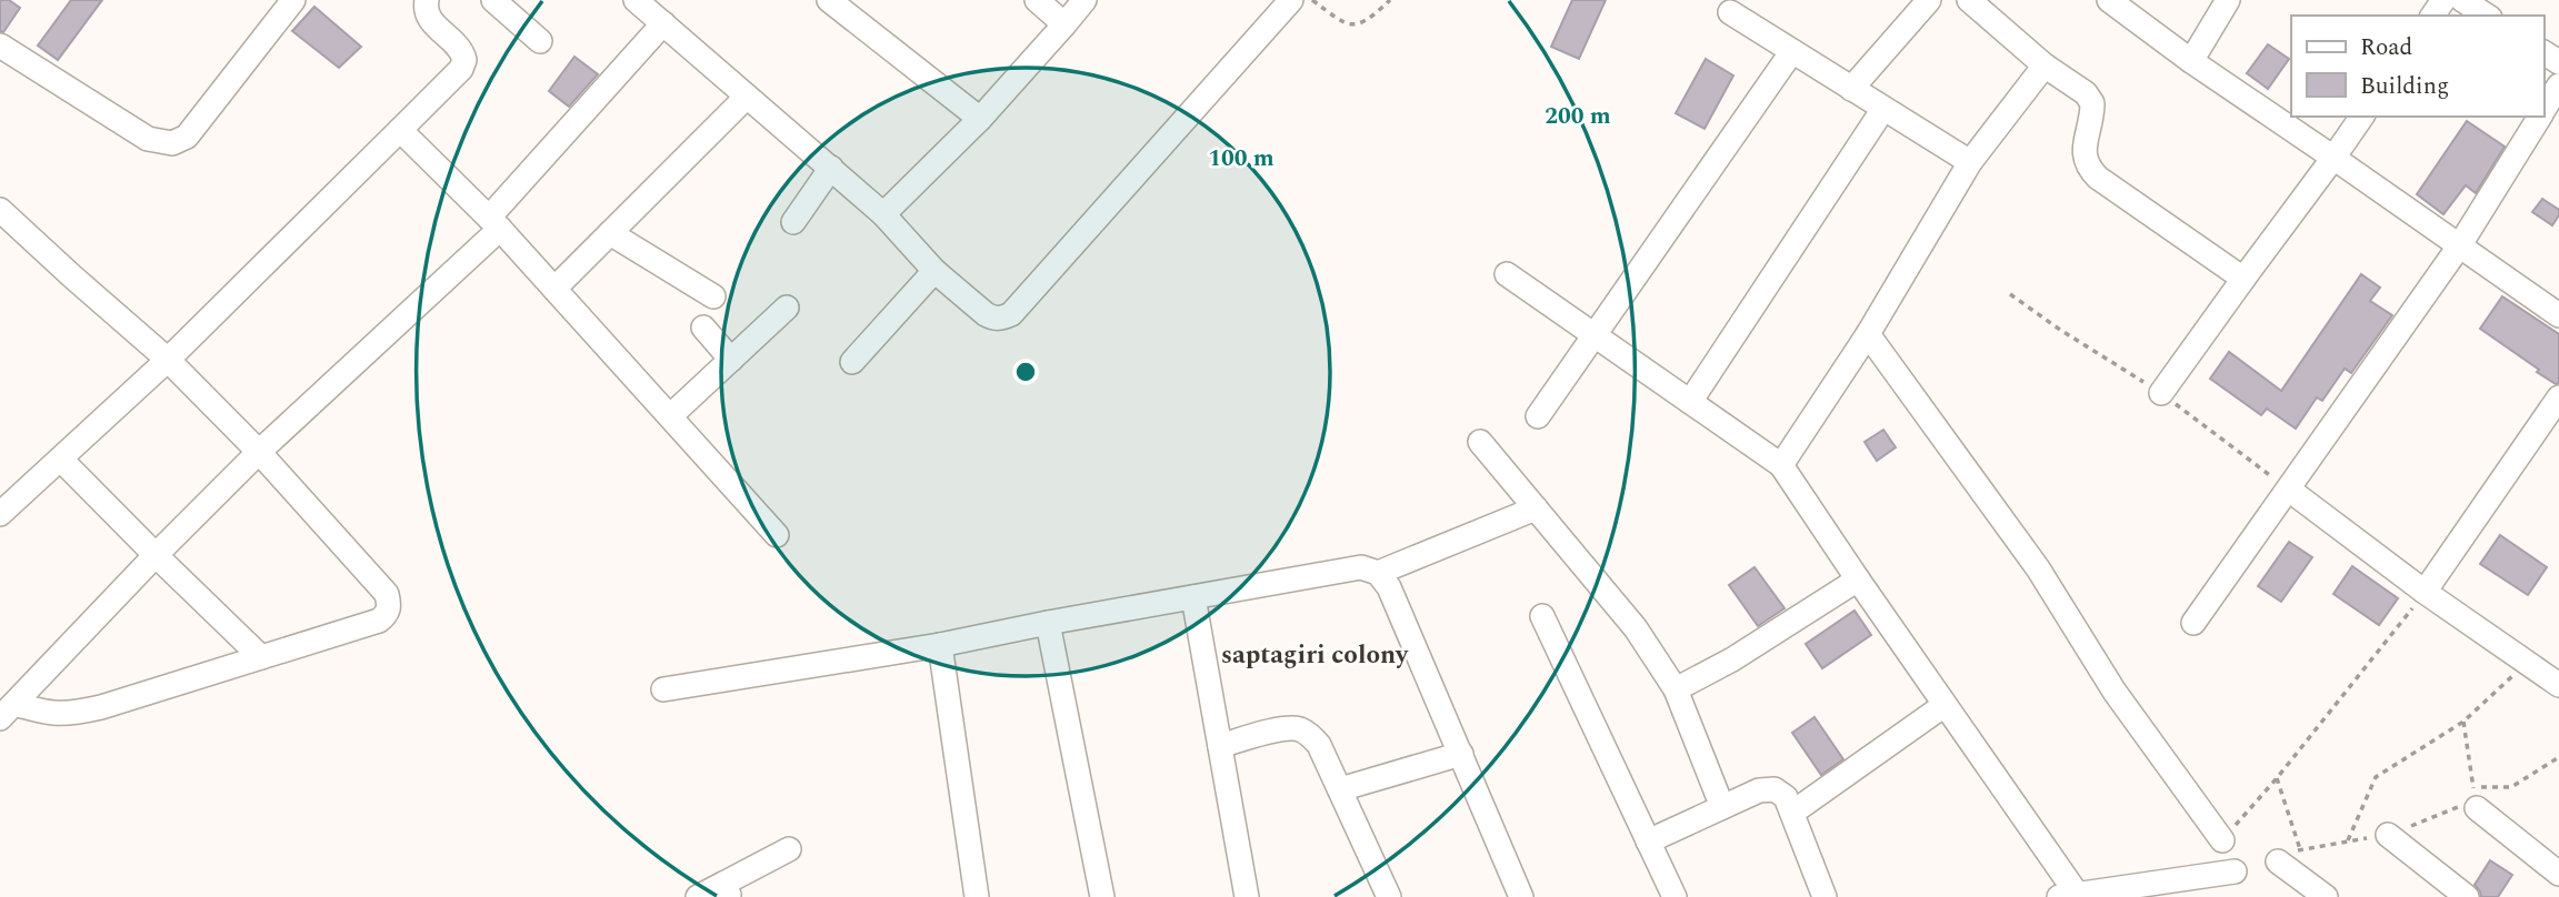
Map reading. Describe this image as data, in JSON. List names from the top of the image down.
{
  "districts": ["saptagiri colony"],
  "legend": ["Road", "Building"],
  "rings": ["200 m", "100 m"]
}
